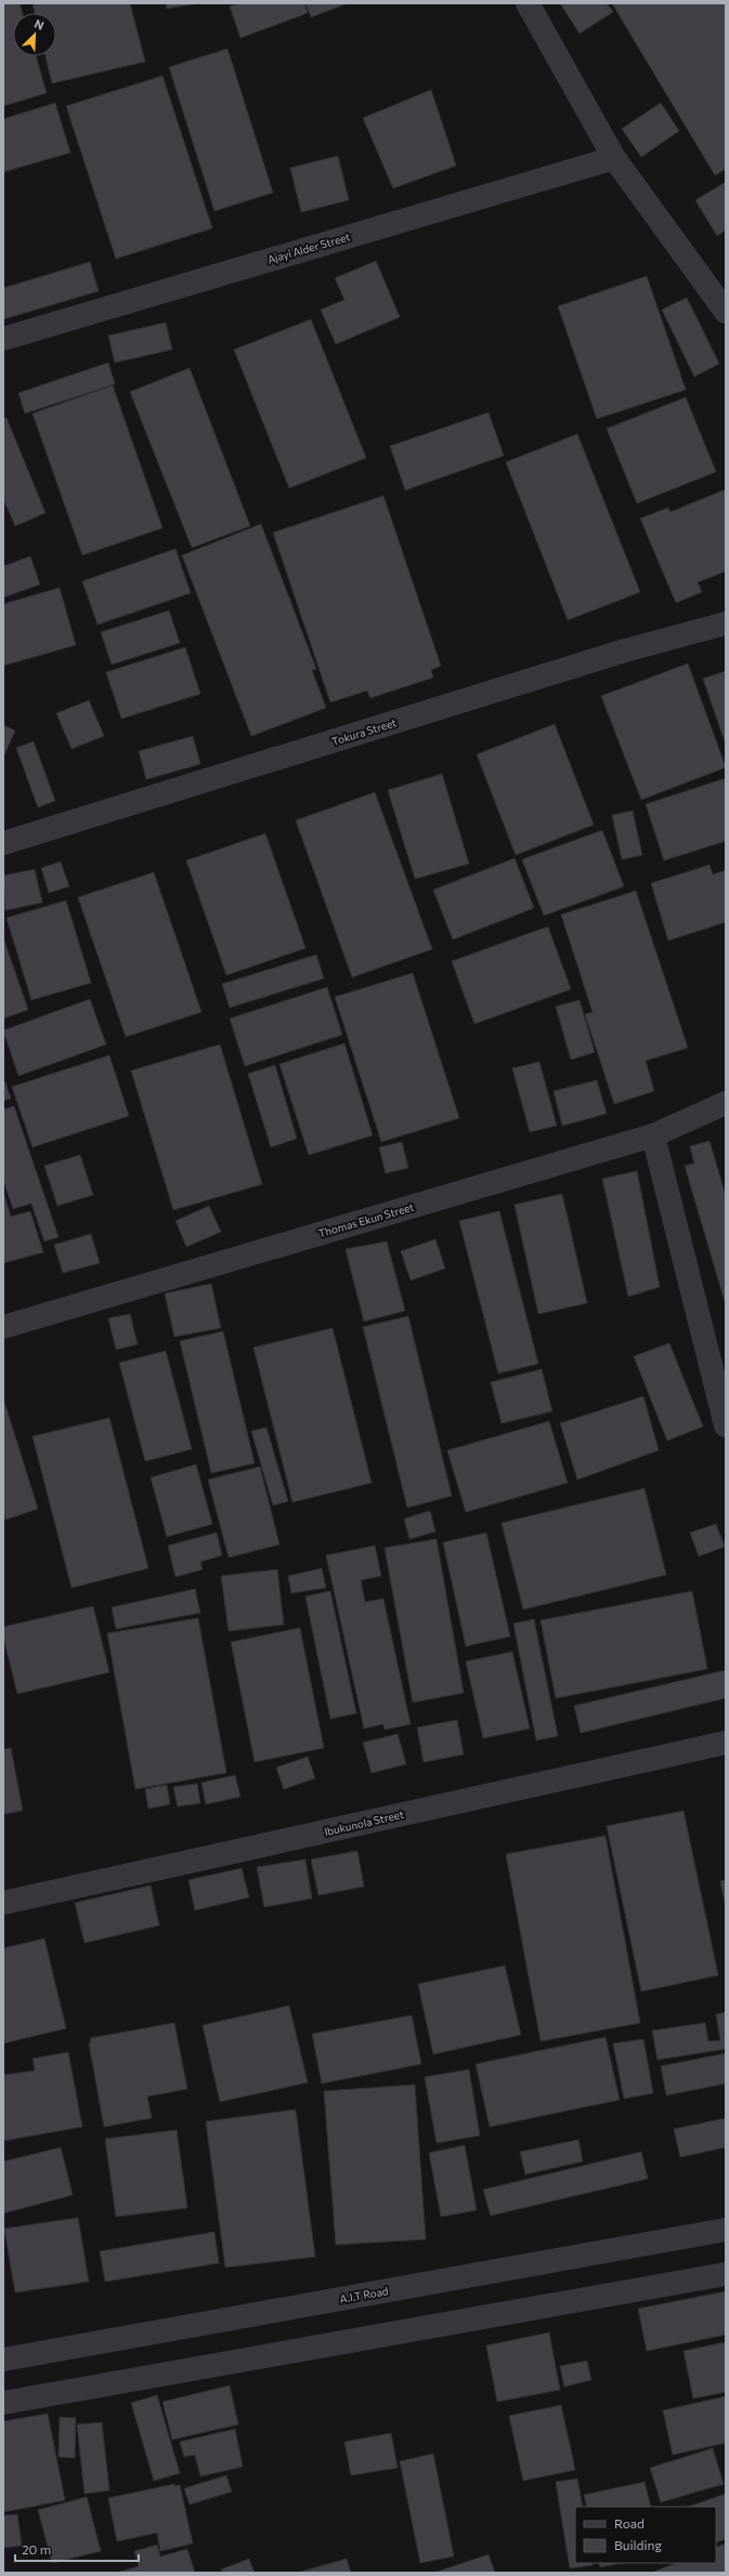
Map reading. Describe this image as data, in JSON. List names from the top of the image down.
{
  "streets": {
    "street": [
      "Ajayi Alder Street",
      "Tokura Street",
      "Thomas Ekun Street",
      "Ibukunola Street",
      "A.I.T Road"
    ]
  },
  "legend": ["Road", "Building"],
  "scale_bar": "20 m",
  "north": "top right"
}
